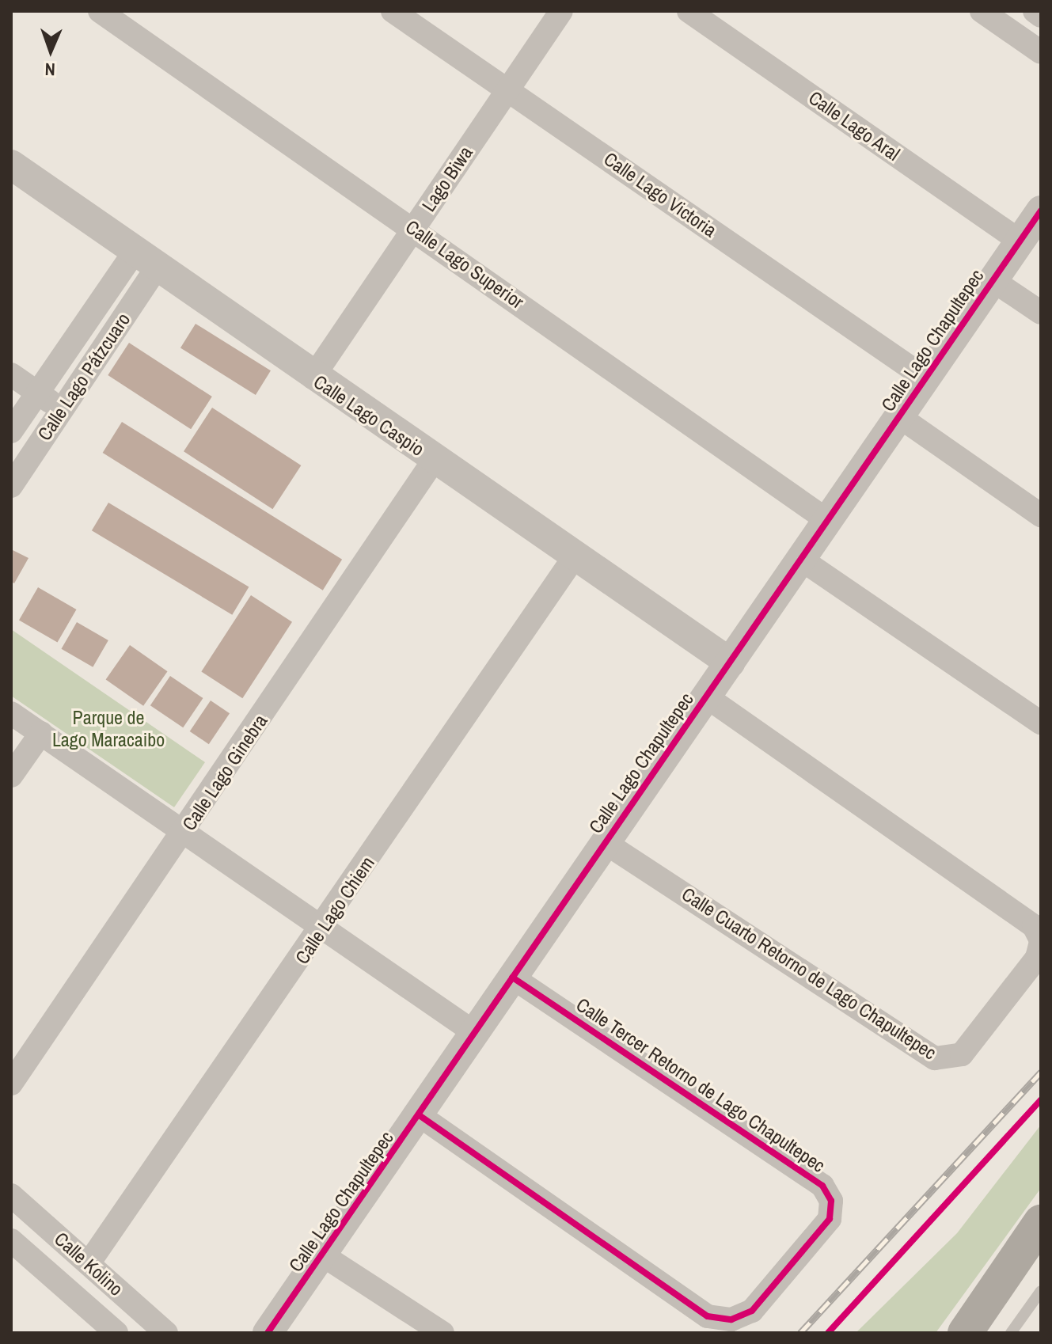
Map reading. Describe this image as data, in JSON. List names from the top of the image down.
{
  "streets": {
    "street": [
      "Calle Lago Aral",
      "Lago Biwa",
      "Calle Lago Victoria",
      "Calle Lago Superior",
      "Calle Lago Chapultepec",
      "Calle Lago Pátzcuaro",
      "Calle Lago Caspio",
      "Calle Lago Ginebra",
      "Calle Lago Chiem",
      "Calle Cuarto Retorno de Lago Chapultepec",
      "Calle Tercer Retorno de Lago Chapultepec",
      "Calle Kolino"
    ]
  },
  "crossings": [
    ["Calle Lago Aral", "Calle Lago Chapultepec"],
    ["Lago Biwa", "Calle Lago Victoria"],
    ["Lago Biwa", "Calle Lago Superior"],
    ["Lago Biwa", "Calle Lago Caspio"],
    ["Calle Lago Victoria", "Calle Lago Chapultepec"],
    ["Calle Lago Superior", "Calle Lago Chapultepec"],
    ["Calle Lago Chapultepec", "Calle Lago Caspio"],
    ["Calle Lago Chapultepec", "Calle Cuarto Retorno de Lago Chapultepec"],
    ["Calle Lago Chapultepec", "Calle Tercer Retorno de Lago Chapultepec"],
    ["Calle Lago Pátzcuaro", "Calle Lago Caspio"],
    ["Calle Lago Caspio", "Calle Lago Ginebra"],
    ["Calle Lago Caspio", "Calle Lago Chiem"],
    ["Calle Lago Chiem", "Calle Kolino"]
  ],
  "parks": ["Parque de Lago Maracaibo"],
  "north": "bottom"
}
